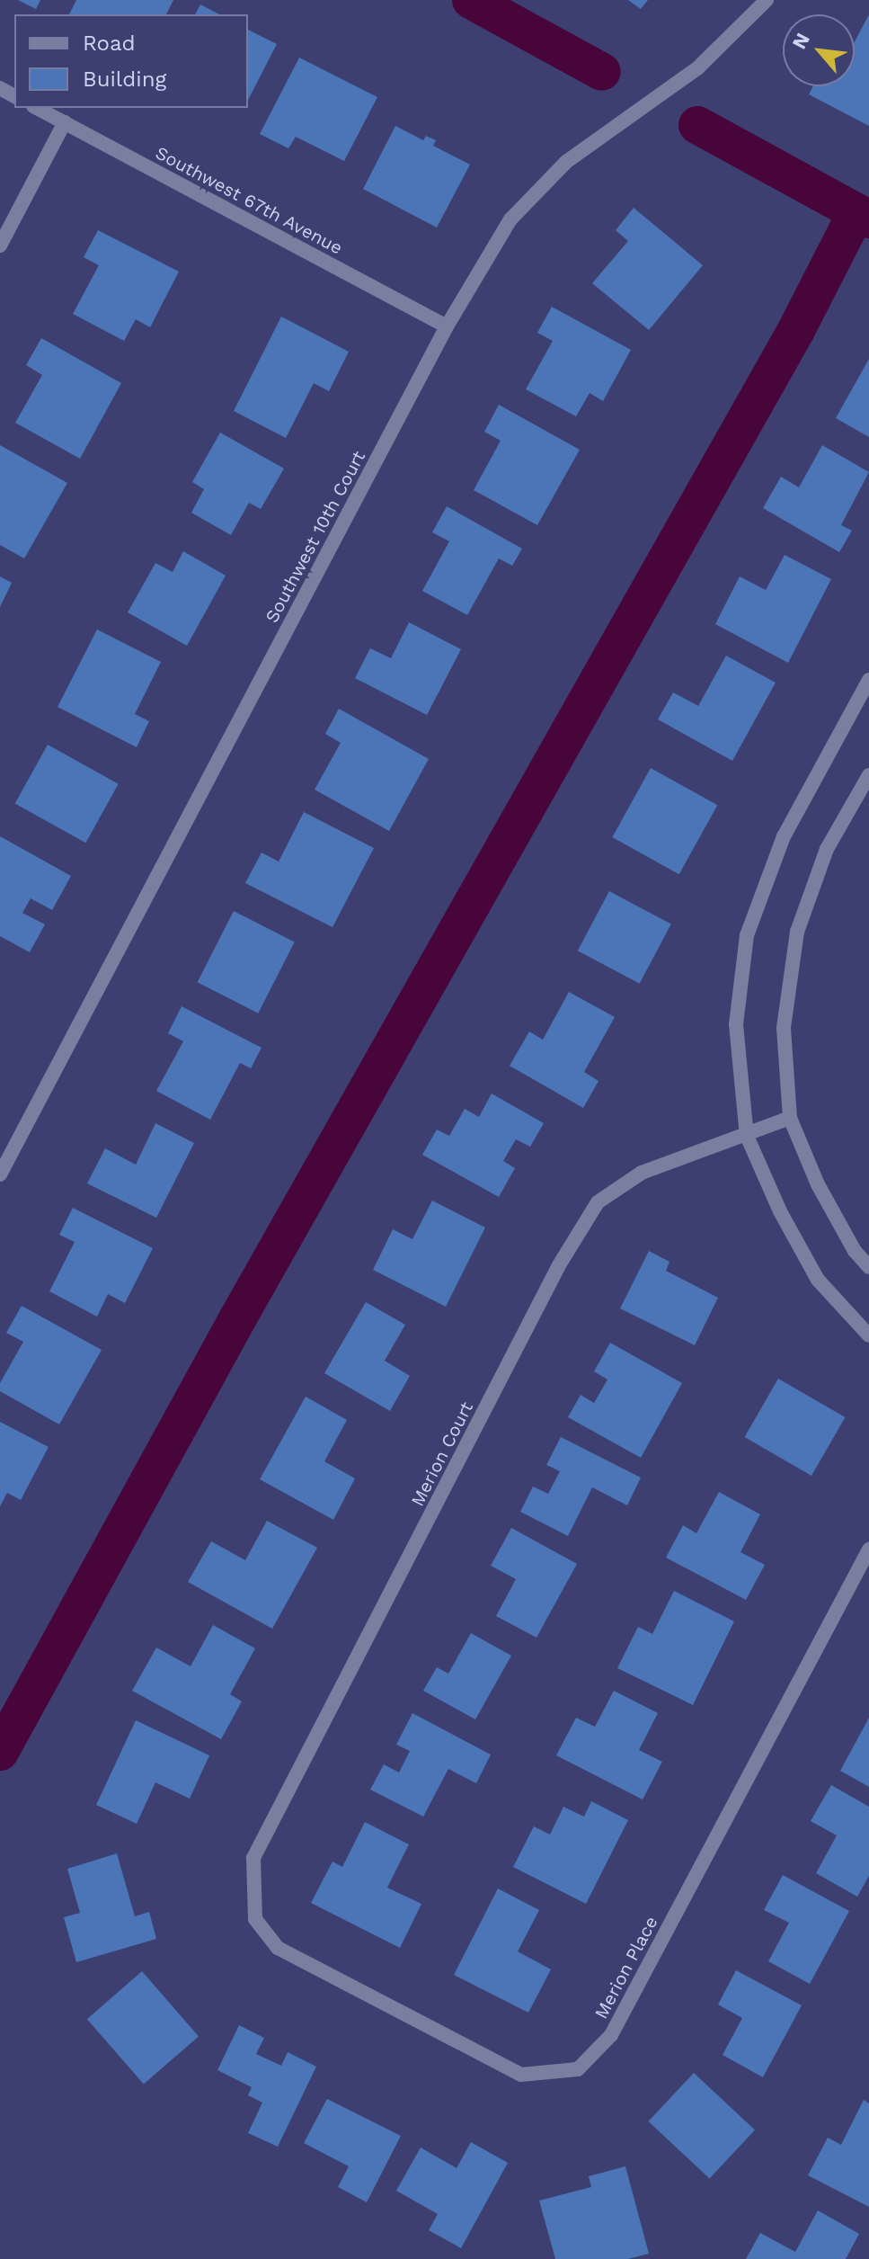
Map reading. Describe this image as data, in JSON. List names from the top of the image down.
{
  "streets": {
    "street": [
      "Southwest 67th Avenue",
      "Southwest 10th Court",
      "Merion Court",
      "Merion Place"
    ]
  },
  "crossings": [
    ["Southwest 67th Avenue", "Southwest 10th Court"],
    ["Merion Court", "Merion Place"]
  ],
  "legend": ["Road", "Building"],
  "north": "top left"
}
